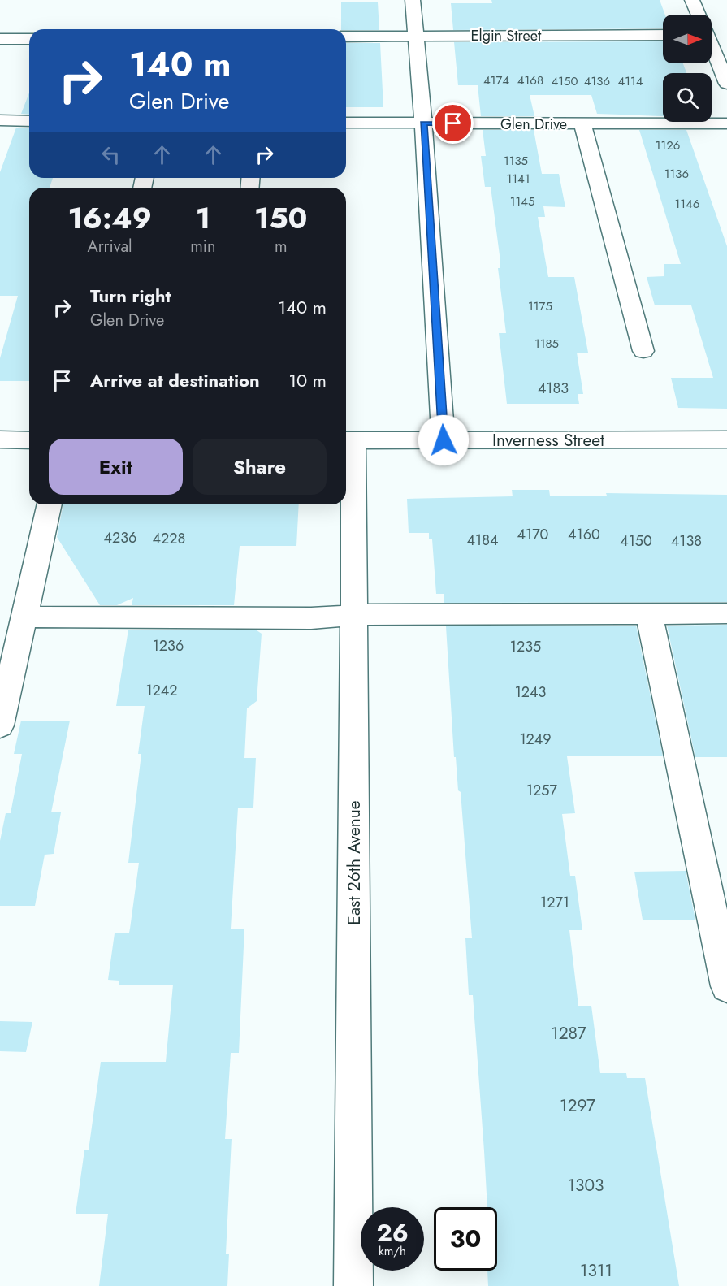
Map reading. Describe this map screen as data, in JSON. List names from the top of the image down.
{
  "streets": {
    "street": [
      "Elgin Street",
      "Glen Drive",
      "Inverness Street",
      "East 26th Avenue"
    ]
  },
  "crossings": [
    ["Inverness Street", "East 26th Avenue"]
  ],
  "house_numbers": [
    "4174",
    "4168",
    "4150",
    "4136",
    "4114",
    "1126",
    "1135",
    "1136",
    "1141",
    "1145",
    "1146",
    "1175",
    "1185",
    "4183",
    "4170",
    "4160",
    "4236",
    "4228",
    "4184",
    "4150",
    "4138",
    "1236",
    "1235",
    "1242",
    "1243",
    "1249",
    "1257",
    "1271",
    "1287",
    "1297",
    "1303",
    "1311"
  ],
  "north": "right",
  "page": {
    "turn": ["140 m", "Glen Drive"],
    "eta": [
      "16:49",
      "Arrival",
      "1",
      "min",
      "150",
      "m"
    ],
    "list": [
      {
        "name": "Turn right",
        "note": "Glen Drive",
        "value": "140 m"
      },
      {
        "name": "Arrive at destination",
        "value": "10 m"
      }
    ],
    "buttons": ["Exit", "Share"],
    "speed": "26 km/h",
    "limit": "30"
  }
}
